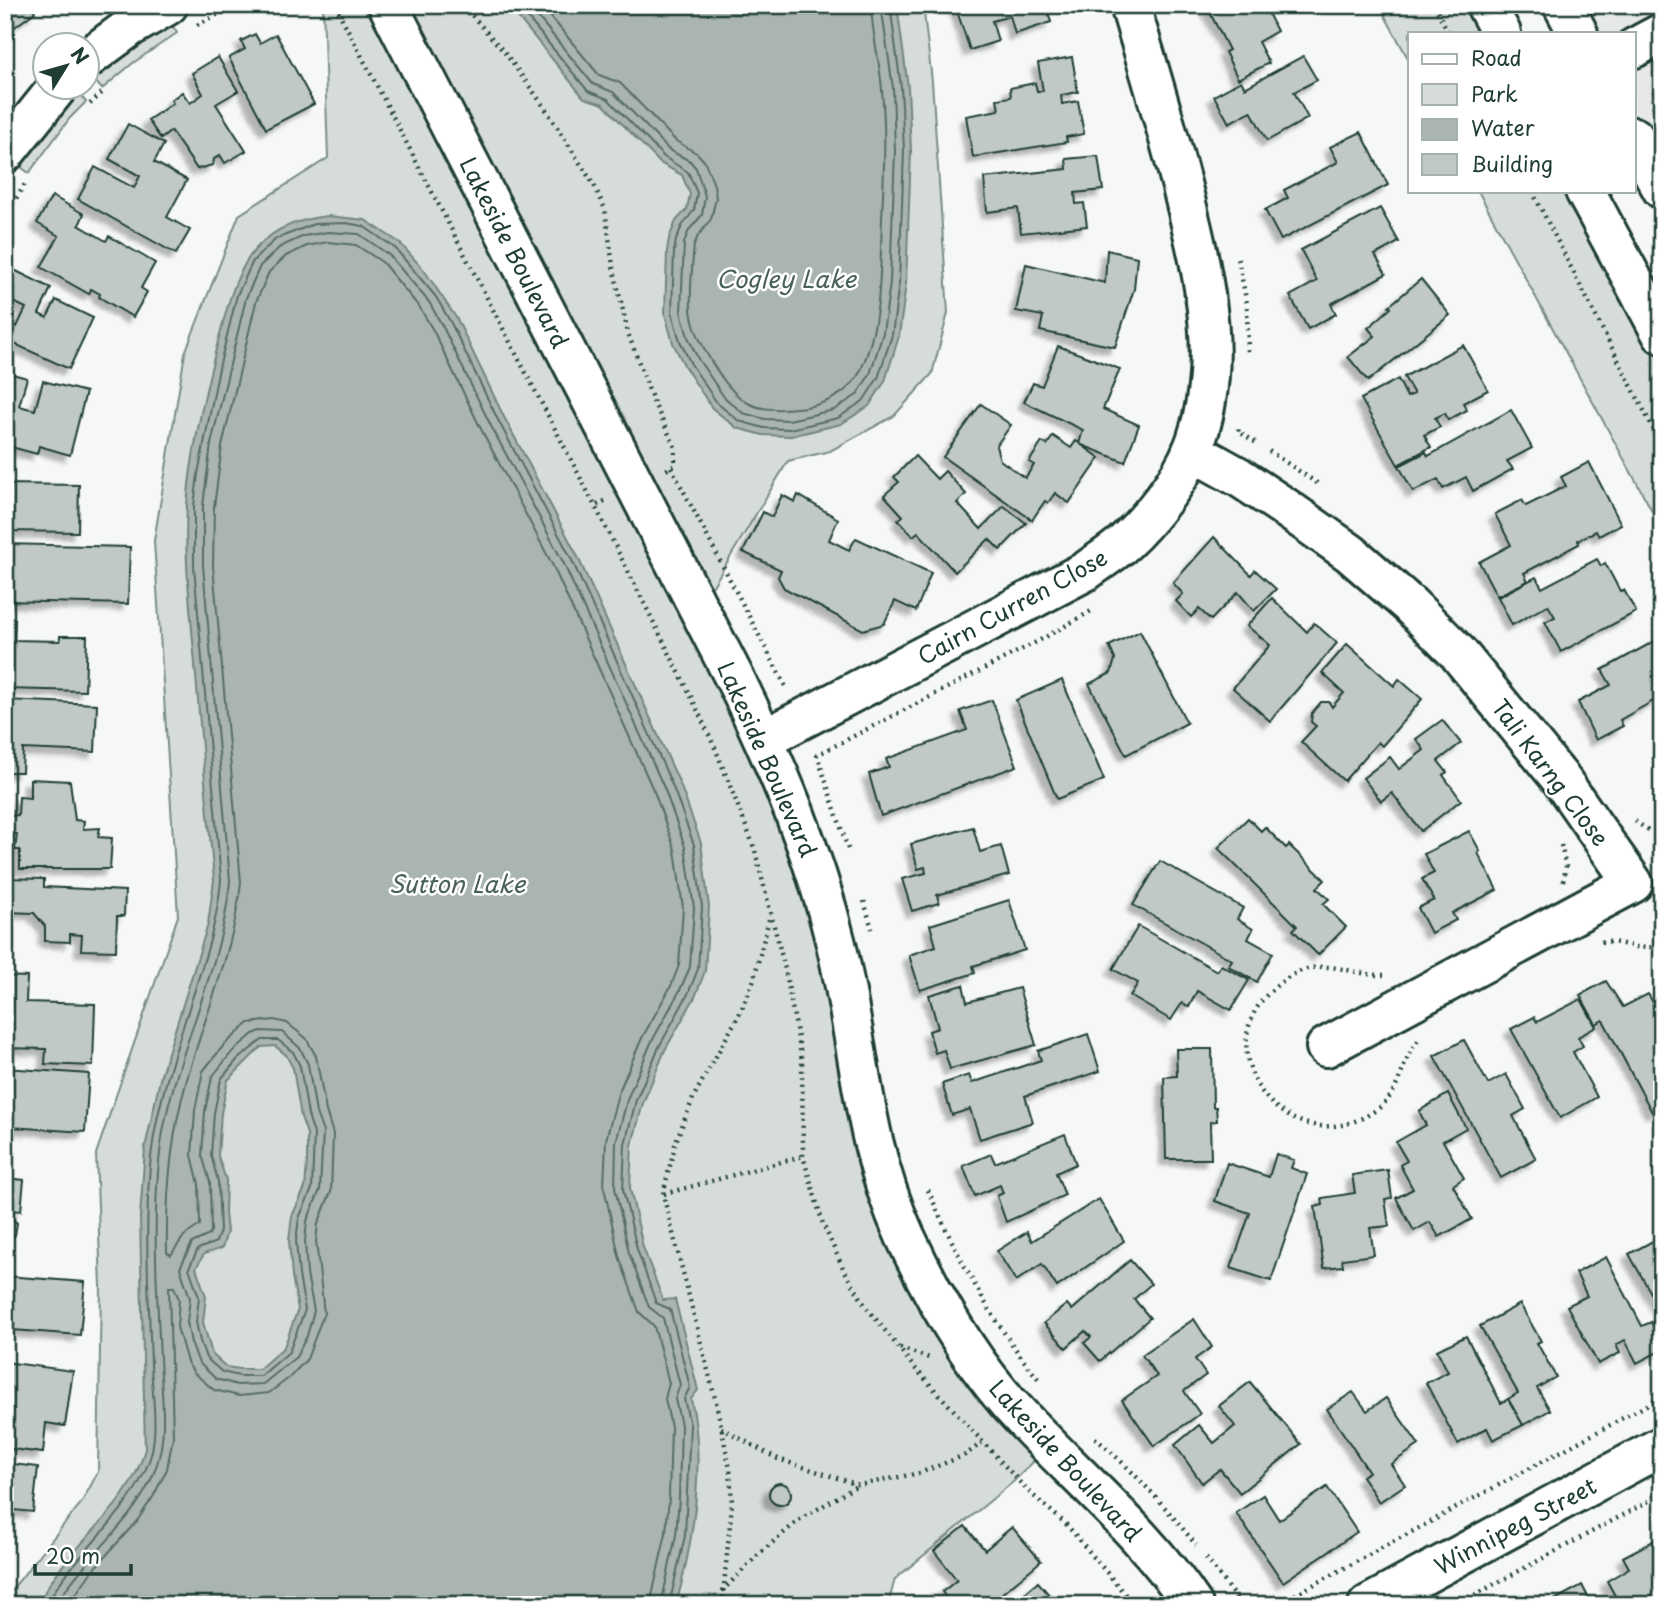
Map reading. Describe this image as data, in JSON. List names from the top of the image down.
{
  "streets": {
    "street": [
      "Lakeside Boulevard",
      "Cairn Curren Close",
      "Tali Karng Close",
      "Winnipeg Street"
    ]
  },
  "crossings": [
    ["Lakeside Boulevard", "Cairn Curren Close"],
    ["Cairn Curren Close", "Tali Karng Close"]
  ],
  "water": ["Cogley Lake", "Sutton Lake"],
  "legend": [
    "Road",
    "Park",
    "Water",
    "Building"
  ],
  "scale_bar": "20 m",
  "north": "top right"
}
